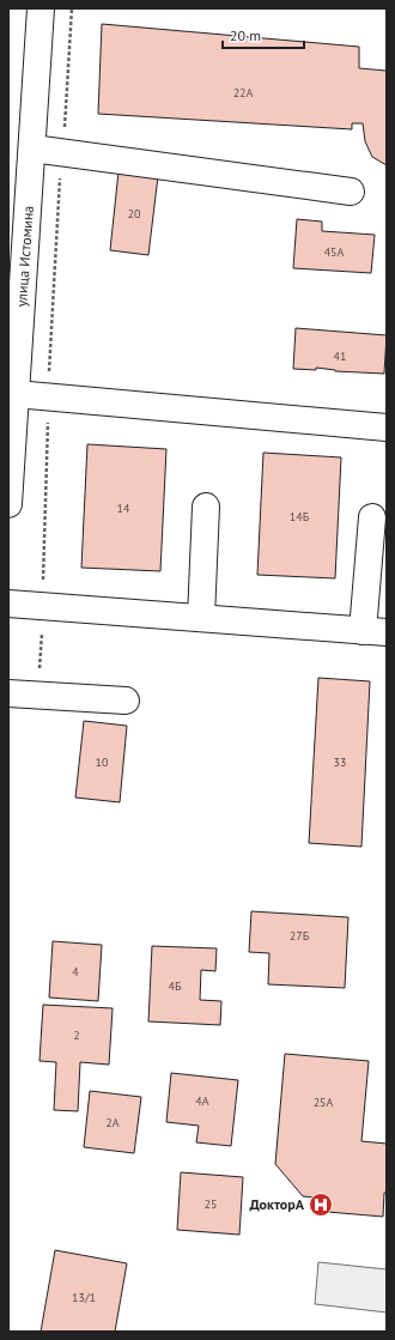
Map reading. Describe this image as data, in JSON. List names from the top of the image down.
{
  "streets": {
    "street": ["улица Истомина"]
  },
  "places": {
    "hospital": ["ДокторА"]
  },
  "house_numbers": [
    "22А",
    "20",
    "45А",
    "41",
    "14",
    "14Б",
    "10",
    "33",
    "27Б",
    "4",
    "4Б",
    "2",
    "4А",
    "25А",
    "2А",
    "25",
    "13/1"
  ],
  "scale_bar": "20 m"
}
